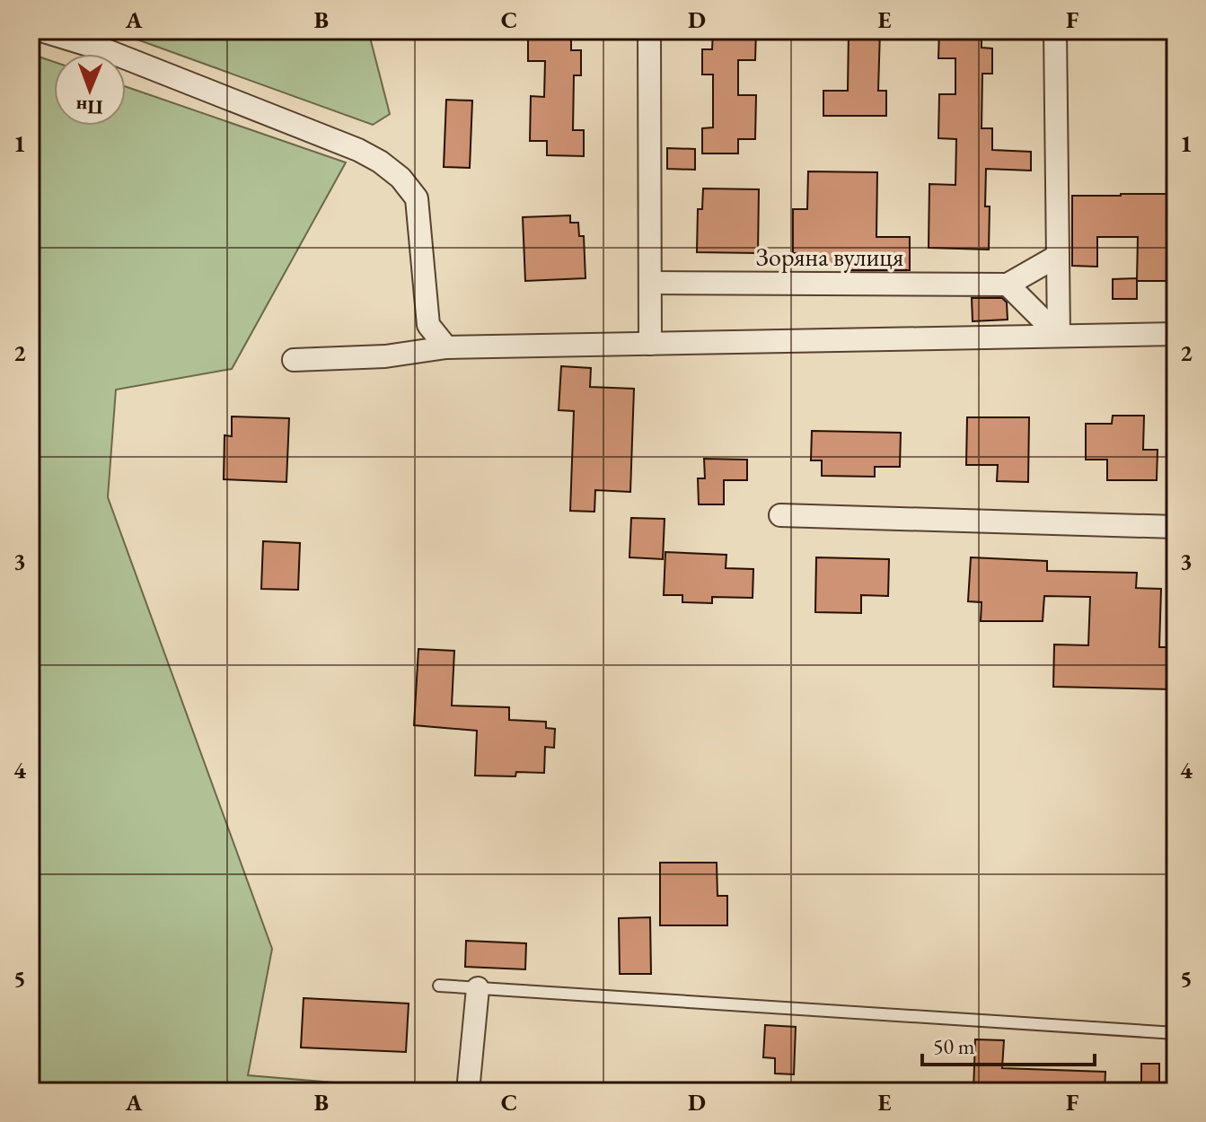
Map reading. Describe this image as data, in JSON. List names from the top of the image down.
{
  "streets": {
    "street": ["Зоряна вулиця"]
  },
  "scale_bar": "50 m",
  "north": "bottom",
  "grid": {
    "columns": [
      "A",
      "B",
      "C",
      "D",
      "E",
      "F"
    ],
    "rows": [
      "1",
      "2",
      "3",
      "4",
      "5"
    ]
  }
}
